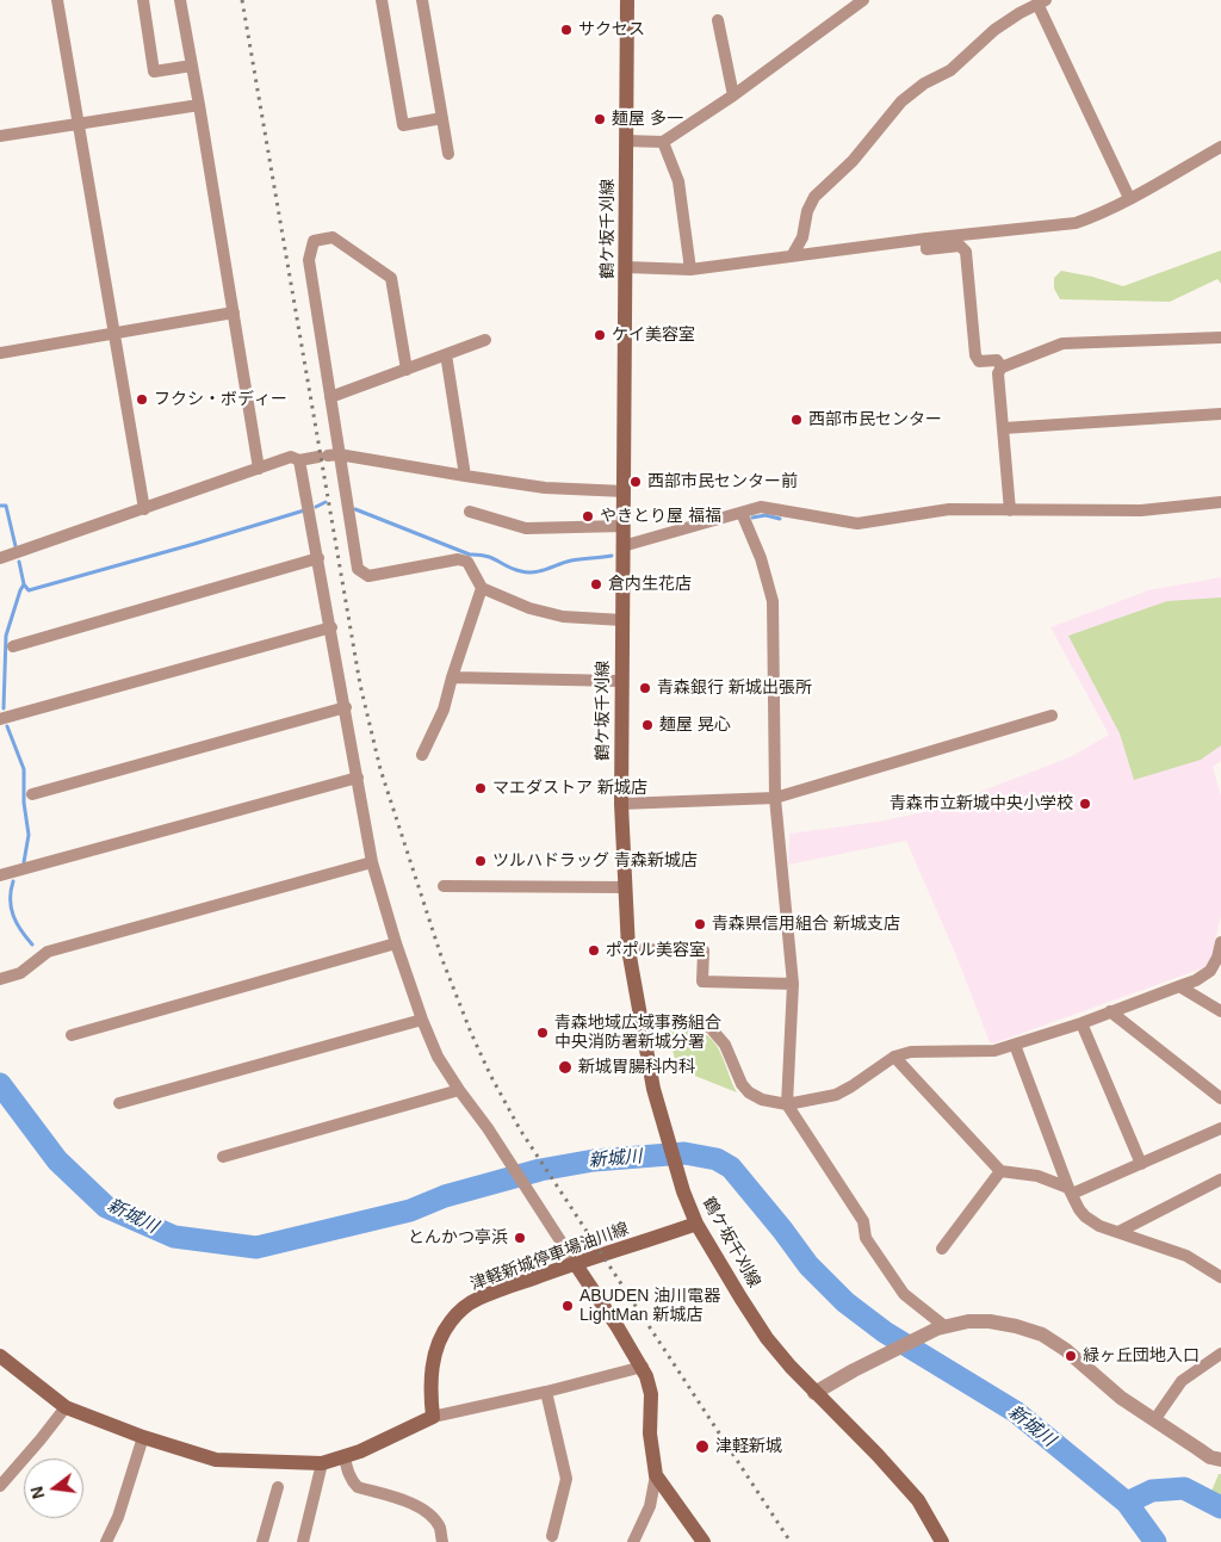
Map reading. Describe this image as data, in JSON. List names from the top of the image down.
{
  "streets": {
    "main road": ["鶴ケ坂千刈線", "津軽新城停車場油川線"]
  },
  "crossings": [
    ["鶴ケ坂千刈線", "津軽新城停車場油川線"]
  ],
  "water": ["新城川"],
  "places": [
    "サクセス",
    "麺屋 多一",
    "ケイ美容室",
    "フクシ・ボディー",
    "西部市民センター",
    "西部市民センター前",
    "やきとり屋 福福",
    "倉内生花店",
    "青森銀行 新城出張所",
    "麺屋 晃心",
    "マエダストア 新城店",
    "青森市立新城中央小学校",
    "ツルハドラッグ 青森新城店",
    "青森県信用組合 新城支店",
    "ポポル美容室",
    "青森地域広域事務組合 中央消防署新城分署",
    "新城胃腸科内科",
    "とんかつ亭浜",
    "ABUDEN 油川電器 LightMan 新城店",
    "緑ヶ丘団地入口",
    "津軽新城"
  ],
  "north": "left"
}
